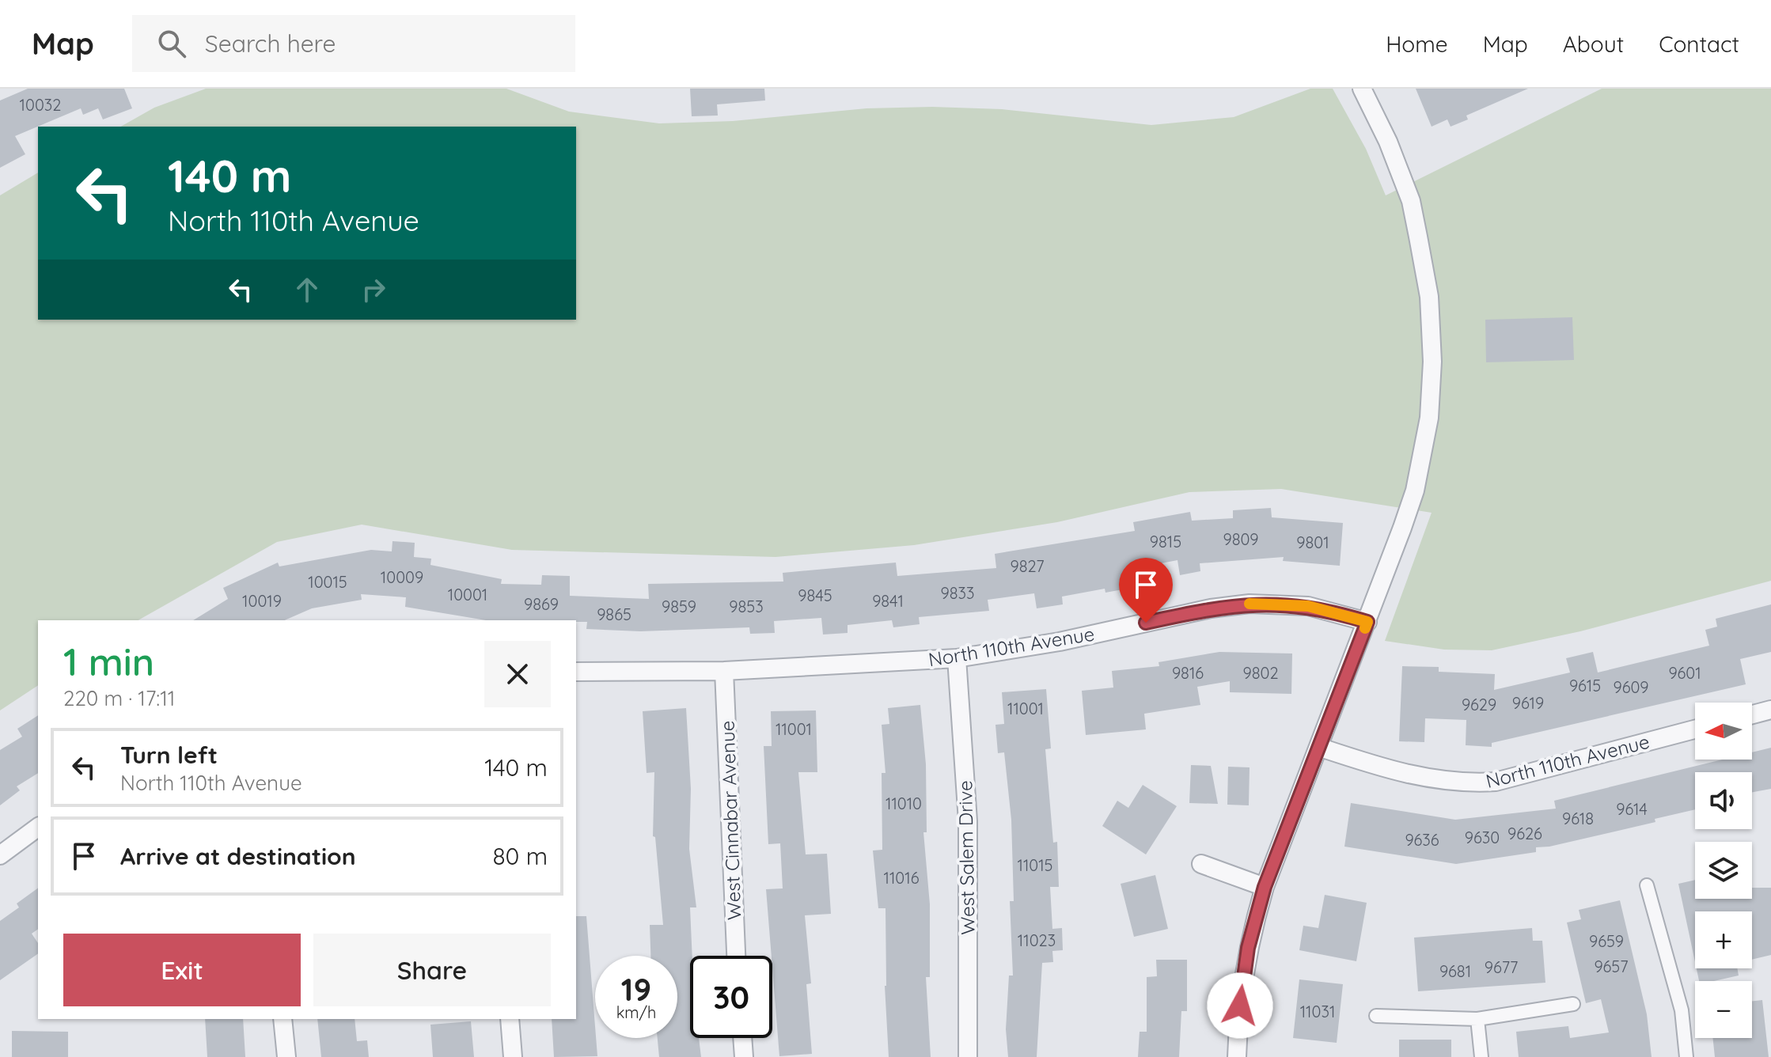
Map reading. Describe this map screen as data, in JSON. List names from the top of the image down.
{
  "streets": {
    "street": ["North 110th Avenue", "West Cinnabar Avenue", "West Salem Drive"]
  },
  "crossings": [
    ["North 110th Avenue", "West Cinnabar Avenue"],
    ["North 110th Avenue", "West Salem Drive"]
  ],
  "house_numbers": [
    "10032",
    "9809",
    "9815",
    "9801",
    "9827",
    "10009",
    "10015",
    "9833",
    "10001",
    "9845",
    "10019",
    "9841",
    "9869",
    "9859",
    "9853",
    "9865",
    "9816",
    "9802",
    "9601",
    "9615",
    "9609",
    "9619",
    "9629",
    "11001",
    "11001",
    "11010",
    "9614",
    "9618",
    "9626",
    "9630",
    "9636",
    "11015",
    "11016",
    "11023",
    "9659",
    "9657",
    "9677",
    "9681",
    "11031"
  ],
  "north": "left",
  "page": {
    "header": "Map",
    "search": "Search here",
    "nav": [
      "Home",
      "Map",
      "About",
      "Contact"
    ],
    "turn": ["140 m", "North 110th Avenue"],
    "heading": ["1 min", "220 m · 17:11"],
    "map_buttons": ["+", "−"],
    "list": [
      {
        "name": "Turn left",
        "note": "North 110th Avenue",
        "value": "140 m"
      },
      {
        "name": "Arrive at destination",
        "value": "80 m"
      }
    ],
    "buttons": ["Exit", "Share"],
    "speed": "19 km/h",
    "limit": "30"
  }
}
